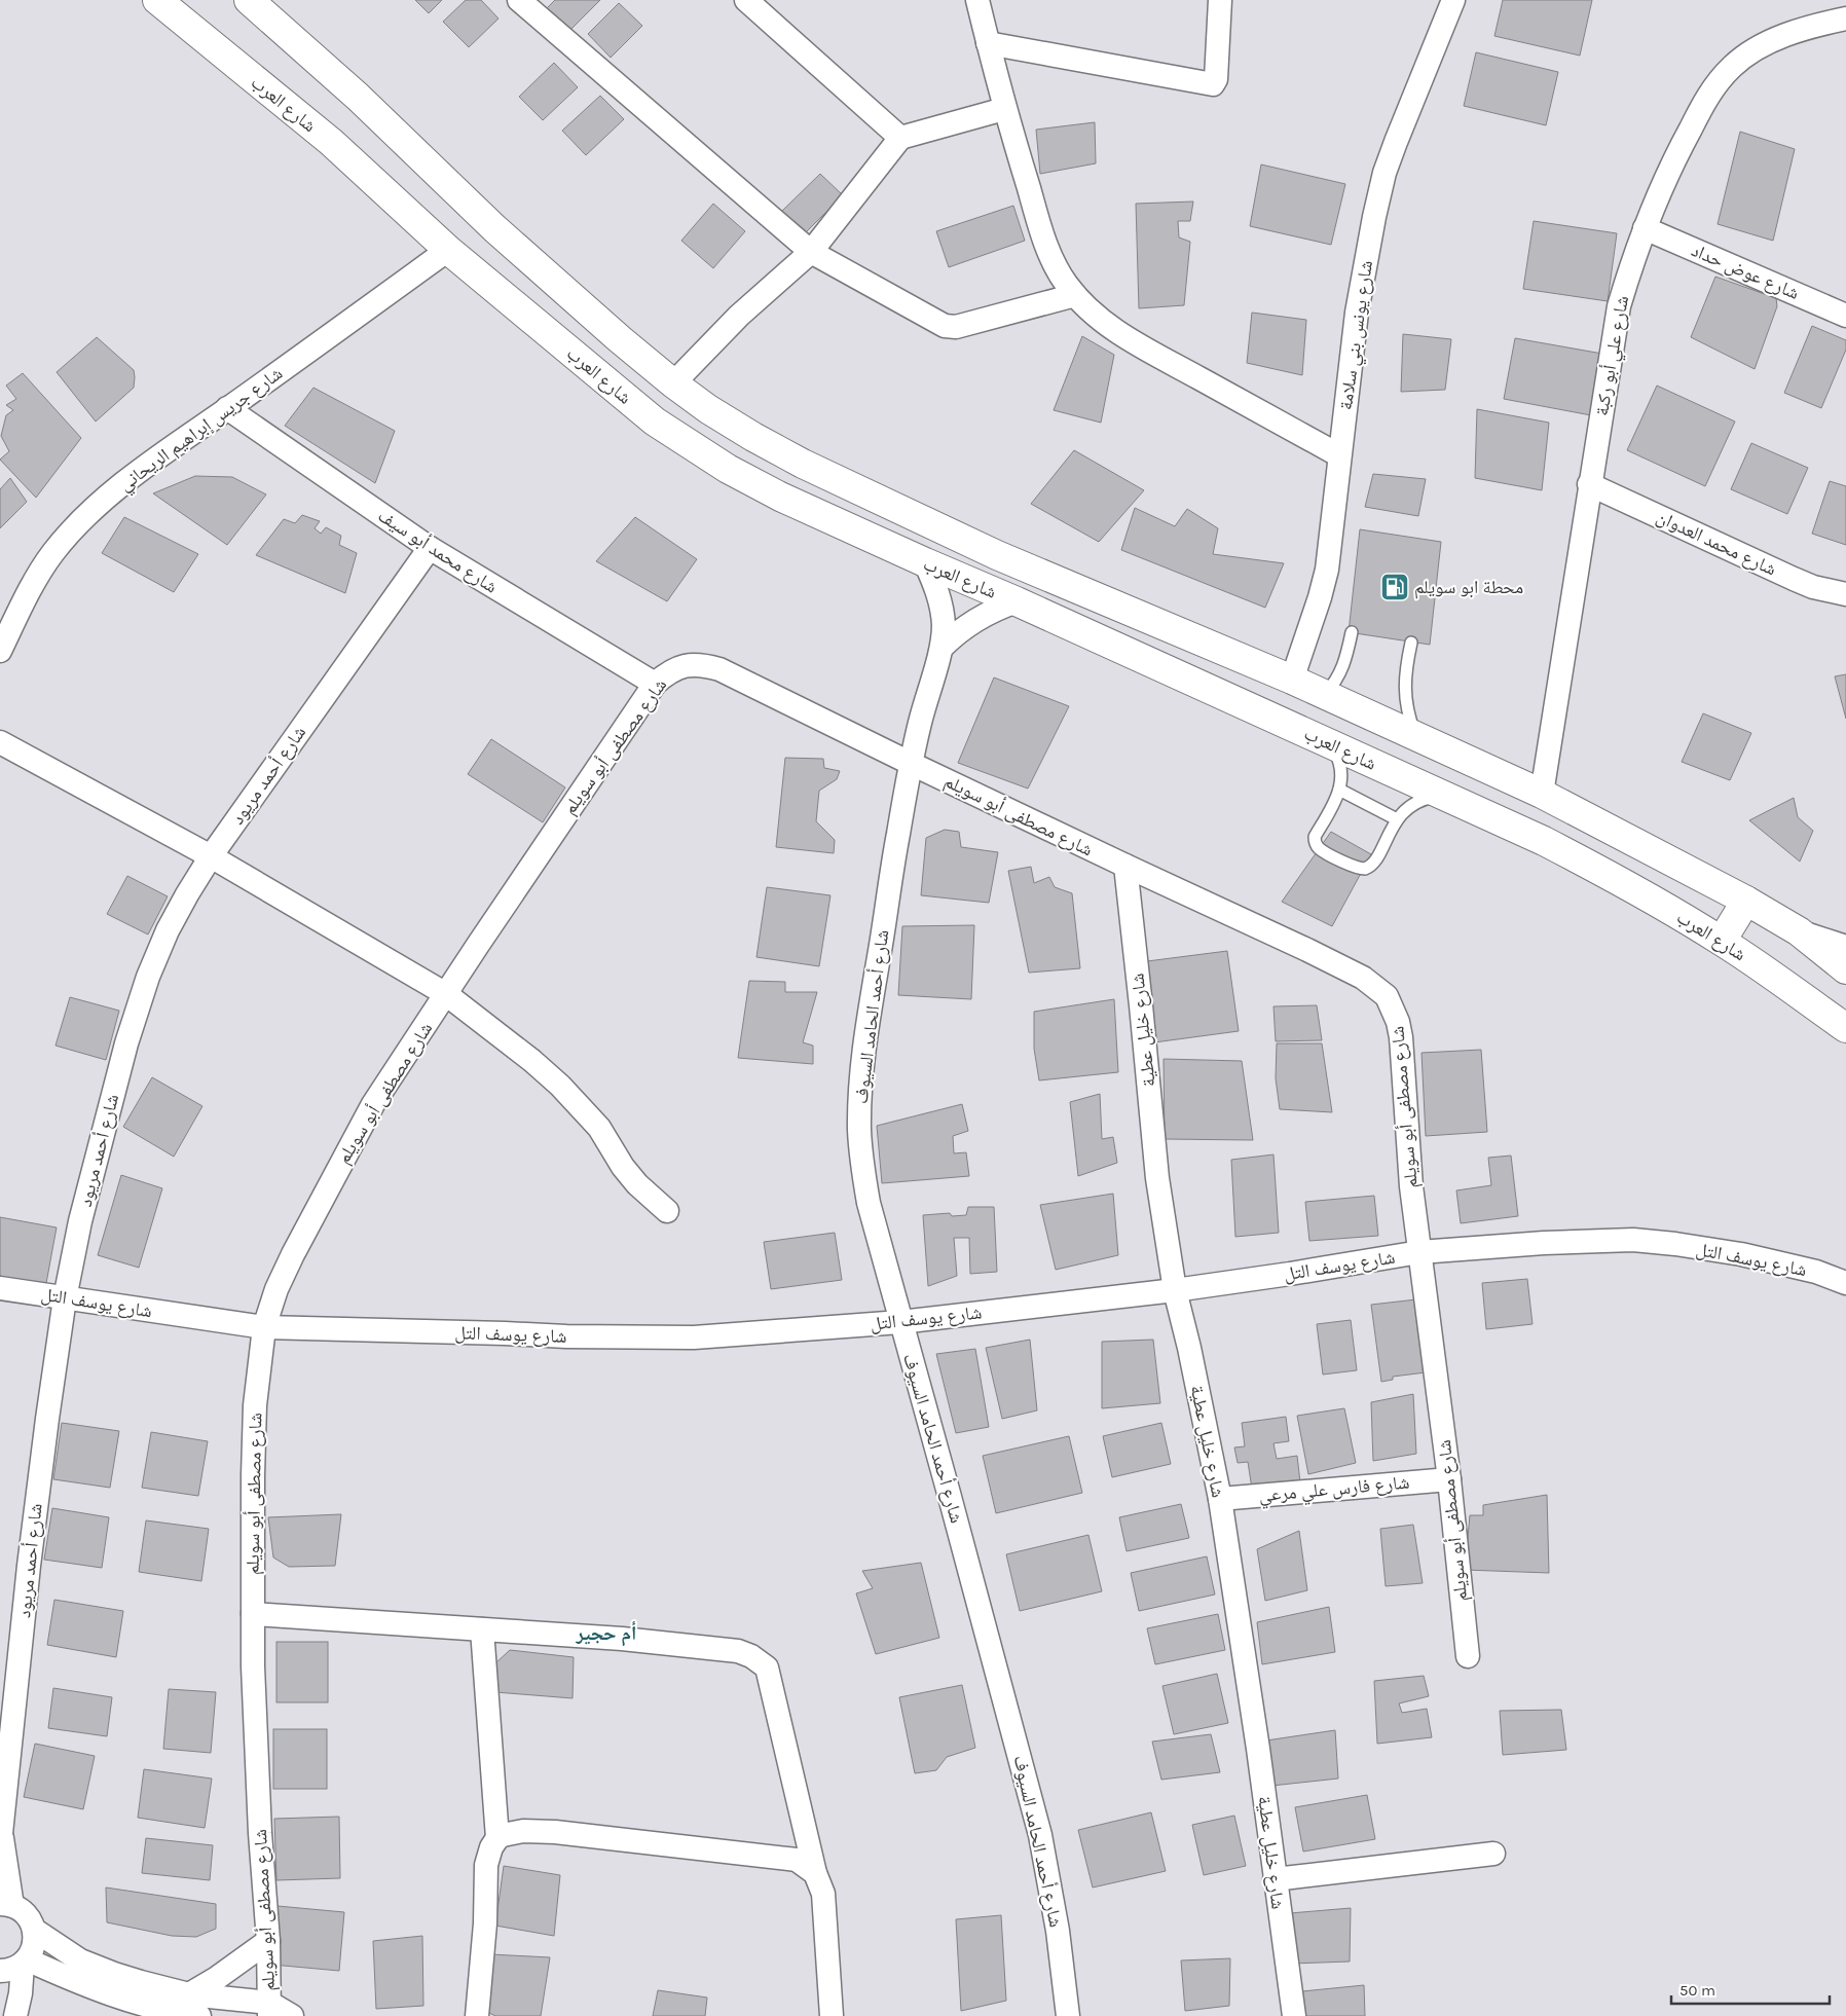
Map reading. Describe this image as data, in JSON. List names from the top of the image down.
{
  "streets": {
    "main road": ["شارع العرب"],
    "street": [
      "شارع عوض حداد",
      "شارع يونس بني سلامة",
      "شارع علي أبو ركبة",
      "شارع جريس إبراهيم الريحاني",
      "شارع محمد العدوان",
      "شارع محمد أبو سيف",
      "شارع مصطفى أبو سويلم",
      "شارع أحمد مريود",
      "شارع أحمد الحامد السيوف",
      "شارع خليل عطية",
      "شارع يوسف التل",
      "شارع فارس علي مرعي"
    ]
  },
  "crossings": [
    ["شارع العرب", "شارع يونس بني سلامة"],
    ["شارع العرب", "شارع علي أبو ركبة"],
    ["شارع العرب", "شارع جريس إبراهيم الريحاني"],
    ["شارع العرب", "شارع أحمد الحامد السيوف"],
    ["شارع عوض حداد", "شارع علي أبو ركبة"],
    ["شارع علي أبو ركبة", "شارع محمد العدوان"],
    ["شارع جريس إبراهيم الريحاني", "شارع محمد أبو سيف"],
    ["شارع محمد أبو سيف", "شارع مصطفى أبو سويلم"],
    ["شارع محمد أبو سيف", "شارع أحمد مريود"],
    ["شارع مصطفى أبو سويلم", "شارع أحمد الحامد السيوف"],
    ["شارع مصطفى أبو سويلم", "شارع خليل عطية"],
    ["شارع مصطفى أبو سويلم", "شارع يوسف التل"],
    ["شارع مصطفى أبو سويلم", "شارع فارس علي مرعي"],
    ["شارع أحمد مريود", "شارع يوسف التل"],
    ["شارع أحمد الحامد السيوف", "شارع يوسف التل"],
    ["شارع خليل عطية", "شارع يوسف التل"],
    ["شارع خليل عطية", "شارع فارس علي مرعي"]
  ],
  "districts": ["أم حجير"],
  "places": {
    "fuel station": ["محطة ابو سويلم"]
  },
  "scale_bar": "50 m"
}
